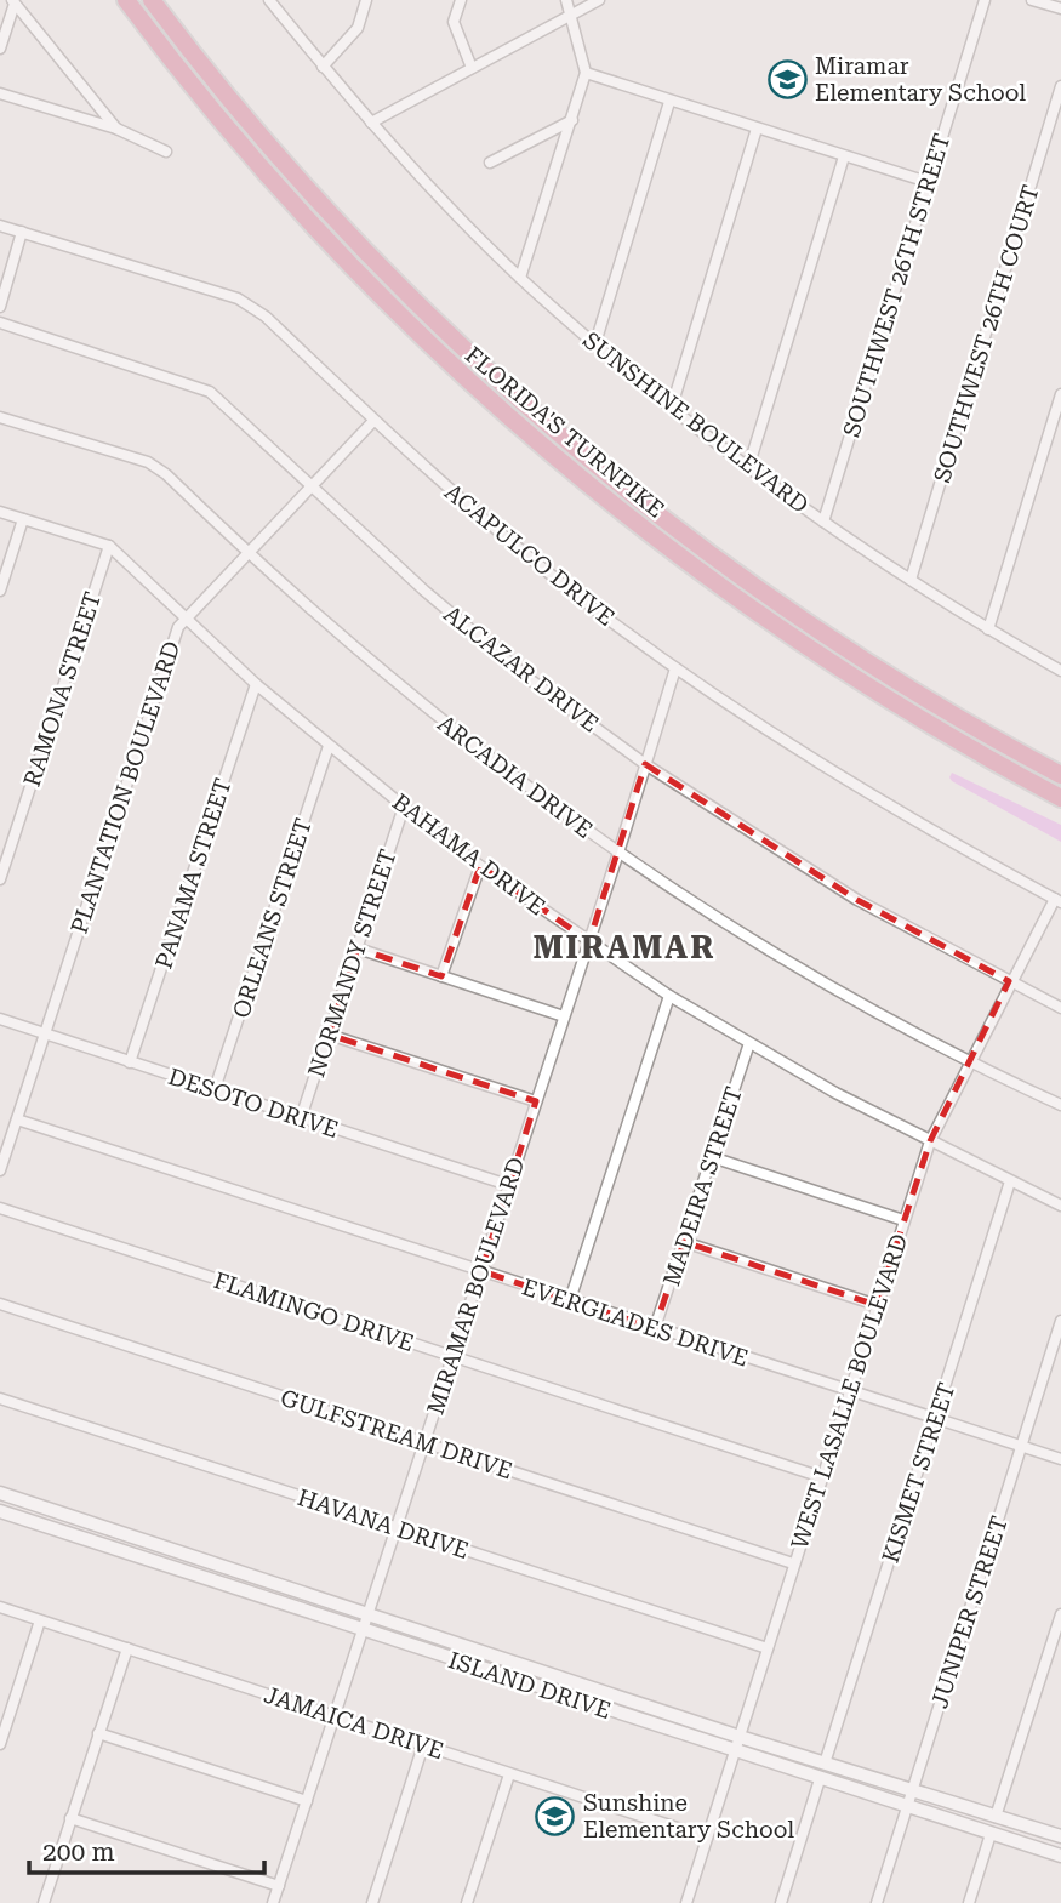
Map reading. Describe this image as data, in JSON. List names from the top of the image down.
{
  "streets": {
    "highway": ["FLORIDA'S TURNPIKE"],
    "street": [
      "SOUTHWEST 26TH STREET",
      "SOUTHWEST 26TH COURT",
      "SUNSHINE BOULEVARD",
      "ACAPULCO DRIVE",
      "ALCAZAR DRIVE",
      "RAMONA STREET",
      "ARCADIA DRIVE",
      "PLANTATION BOULEVARD",
      "BAHAMA DRIVE",
      "PANAMA STREET",
      "ORLEANS STREET",
      "NORMANDY STREET",
      "DESOTO DRIVE",
      "MADEIRA STREET",
      "MIRAMAR BOULEVARD",
      "FLAMINGO DRIVE",
      "EVERGLADES DRIVE",
      "WEST LASALLE BOULEVARD",
      "GULFSTREAM DRIVE",
      "KISMET STREET",
      "HAVANA DRIVE",
      "JUNIPER STREET",
      "ISLAND DRIVE",
      "JAMAICA DRIVE"
    ]
  },
  "crossings": [
    ["SOUTHWEST 26TH STREET", "SUNSHINE BOULEVARD"],
    ["SOUTHWEST 26TH COURT", "SUNSHINE BOULEVARD"],
    ["ACAPULCO DRIVE", "PLANTATION BOULEVARD"],
    ["ACAPULCO DRIVE", "MIRAMAR BOULEVARD"],
    ["ACAPULCO DRIVE", "WEST LASALLE BOULEVARD"],
    ["ALCAZAR DRIVE", "PLANTATION BOULEVARD"],
    ["ALCAZAR DRIVE", "MIRAMAR BOULEVARD"],
    ["ALCAZAR DRIVE", "WEST LASALLE BOULEVARD"],
    ["RAMONA STREET", "BAHAMA DRIVE"],
    ["ARCADIA DRIVE", "PLANTATION BOULEVARD"],
    ["ARCADIA DRIVE", "MIRAMAR BOULEVARD"],
    ["ARCADIA DRIVE", "WEST LASALLE BOULEVARD"],
    ["PLANTATION BOULEVARD", "BAHAMA DRIVE"],
    ["PLANTATION BOULEVARD", "DESOTO DRIVE"],
    ["PLANTATION BOULEVARD", "EVERGLADES DRIVE"],
    ["BAHAMA DRIVE", "PANAMA STREET"],
    ["BAHAMA DRIVE", "ORLEANS STREET"],
    ["BAHAMA DRIVE", "NORMANDY STREET"],
    ["BAHAMA DRIVE", "MADEIRA STREET"],
    ["BAHAMA DRIVE", "MIRAMAR BOULEVARD"],
    ["BAHAMA DRIVE", "WEST LASALLE BOULEVARD"],
    ["BAHAMA DRIVE", "KISMET STREET"],
    ["PANAMA STREET", "DESOTO DRIVE"],
    ["ORLEANS STREET", "DESOTO DRIVE"],
    ["NORMANDY STREET", "DESOTO DRIVE"],
    ["DESOTO DRIVE", "MIRAMAR BOULEVARD"],
    ["MADEIRA STREET", "EVERGLADES DRIVE"],
    ["MIRAMAR BOULEVARD", "FLAMINGO DRIVE"],
    ["MIRAMAR BOULEVARD", "EVERGLADES DRIVE"],
    ["MIRAMAR BOULEVARD", "GULFSTREAM DRIVE"],
    ["MIRAMAR BOULEVARD", "HAVANA DRIVE"],
    ["MIRAMAR BOULEVARD", "ISLAND DRIVE"],
    ["MIRAMAR BOULEVARD", "JAMAICA DRIVE"],
    ["FLAMINGO DRIVE", "WEST LASALLE BOULEVARD"],
    ["EVERGLADES DRIVE", "WEST LASALLE BOULEVARD"],
    ["EVERGLADES DRIVE", "KISMET STREET"],
    ["EVERGLADES DRIVE", "JUNIPER STREET"],
    ["WEST LASALLE BOULEVARD", "GULFSTREAM DRIVE"],
    ["WEST LASALLE BOULEVARD", "HAVANA DRIVE"],
    ["WEST LASALLE BOULEVARD", "ISLAND DRIVE"],
    ["WEST LASALLE BOULEVARD", "JAMAICA DRIVE"],
    ["KISMET STREET", "ISLAND DRIVE"],
    ["JUNIPER STREET", "ISLAND DRIVE"]
  ],
  "districts": ["MIRAMAR"],
  "places": {
    "school or university": ["Miramar Elementary School", "Sunshine Elementary School"]
  },
  "scale_bar": "200 m"
}
